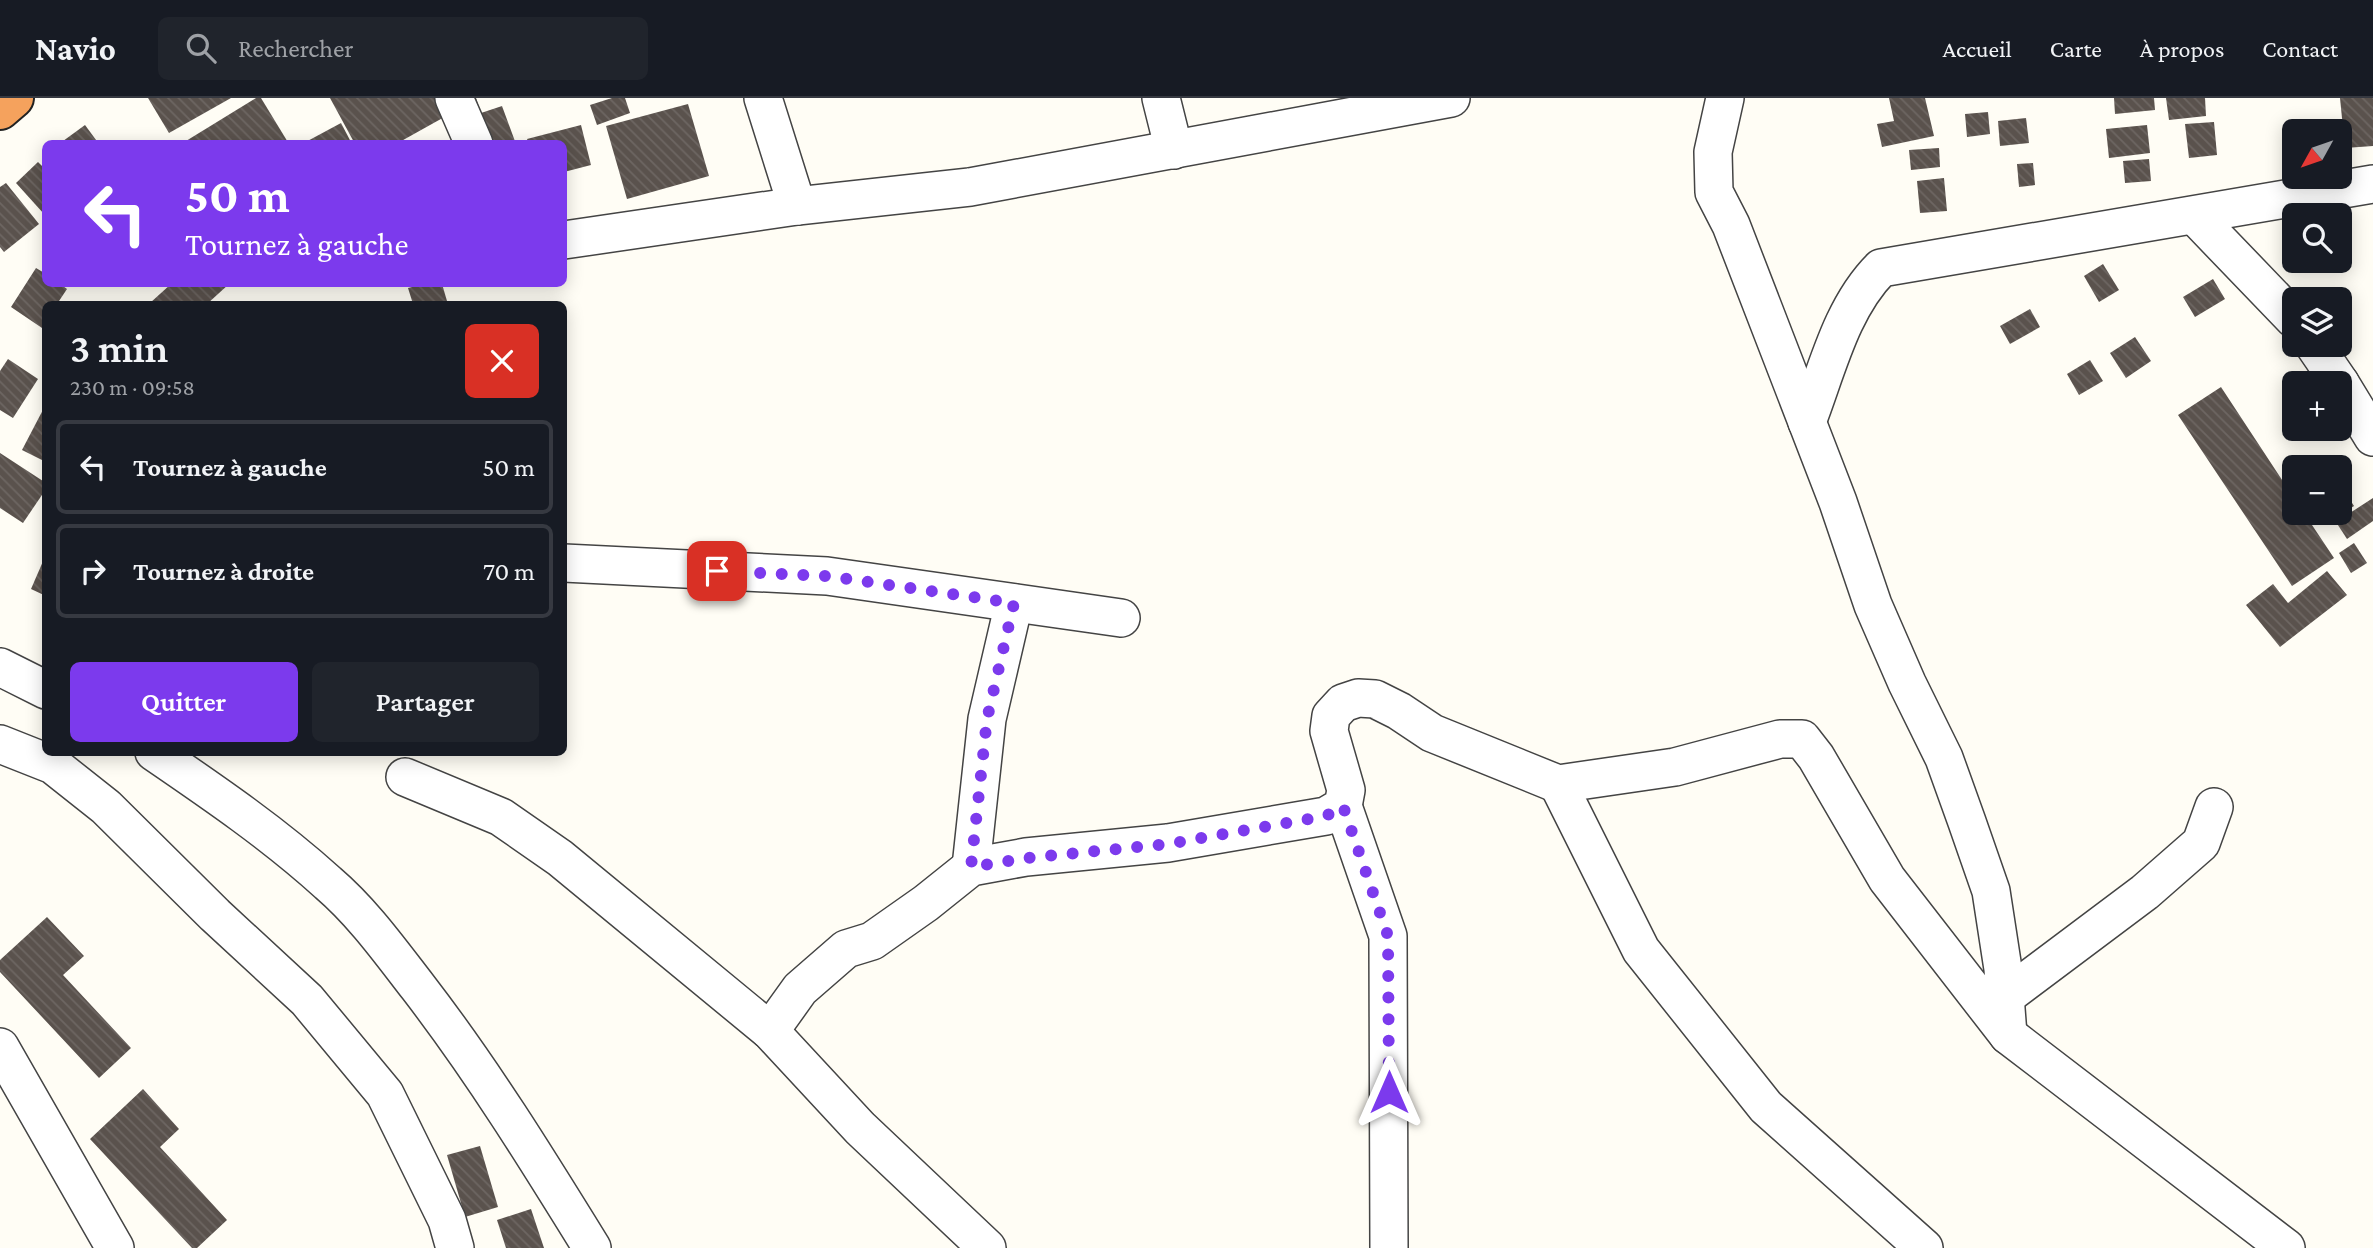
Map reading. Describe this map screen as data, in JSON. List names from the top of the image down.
{
  "north": "bottom left",
  "page": {
    "header": "Navio",
    "search": "Rechercher",
    "nav": [
      "Accueil",
      "Carte",
      "À propos",
      "Contact"
    ],
    "map_buttons": ["+", "−"],
    "turn": ["50 m", "Tournez à gauche"],
    "heading": ["3 min", "230 m · 09:58"],
    "list": [
      {
        "name": "Tournez à gauche",
        "value": "50 m"
      },
      {
        "name": "Tournez à droite",
        "value": "70 m"
      }
    ],
    "buttons": ["Quitter", "Partager"]
  }
}
